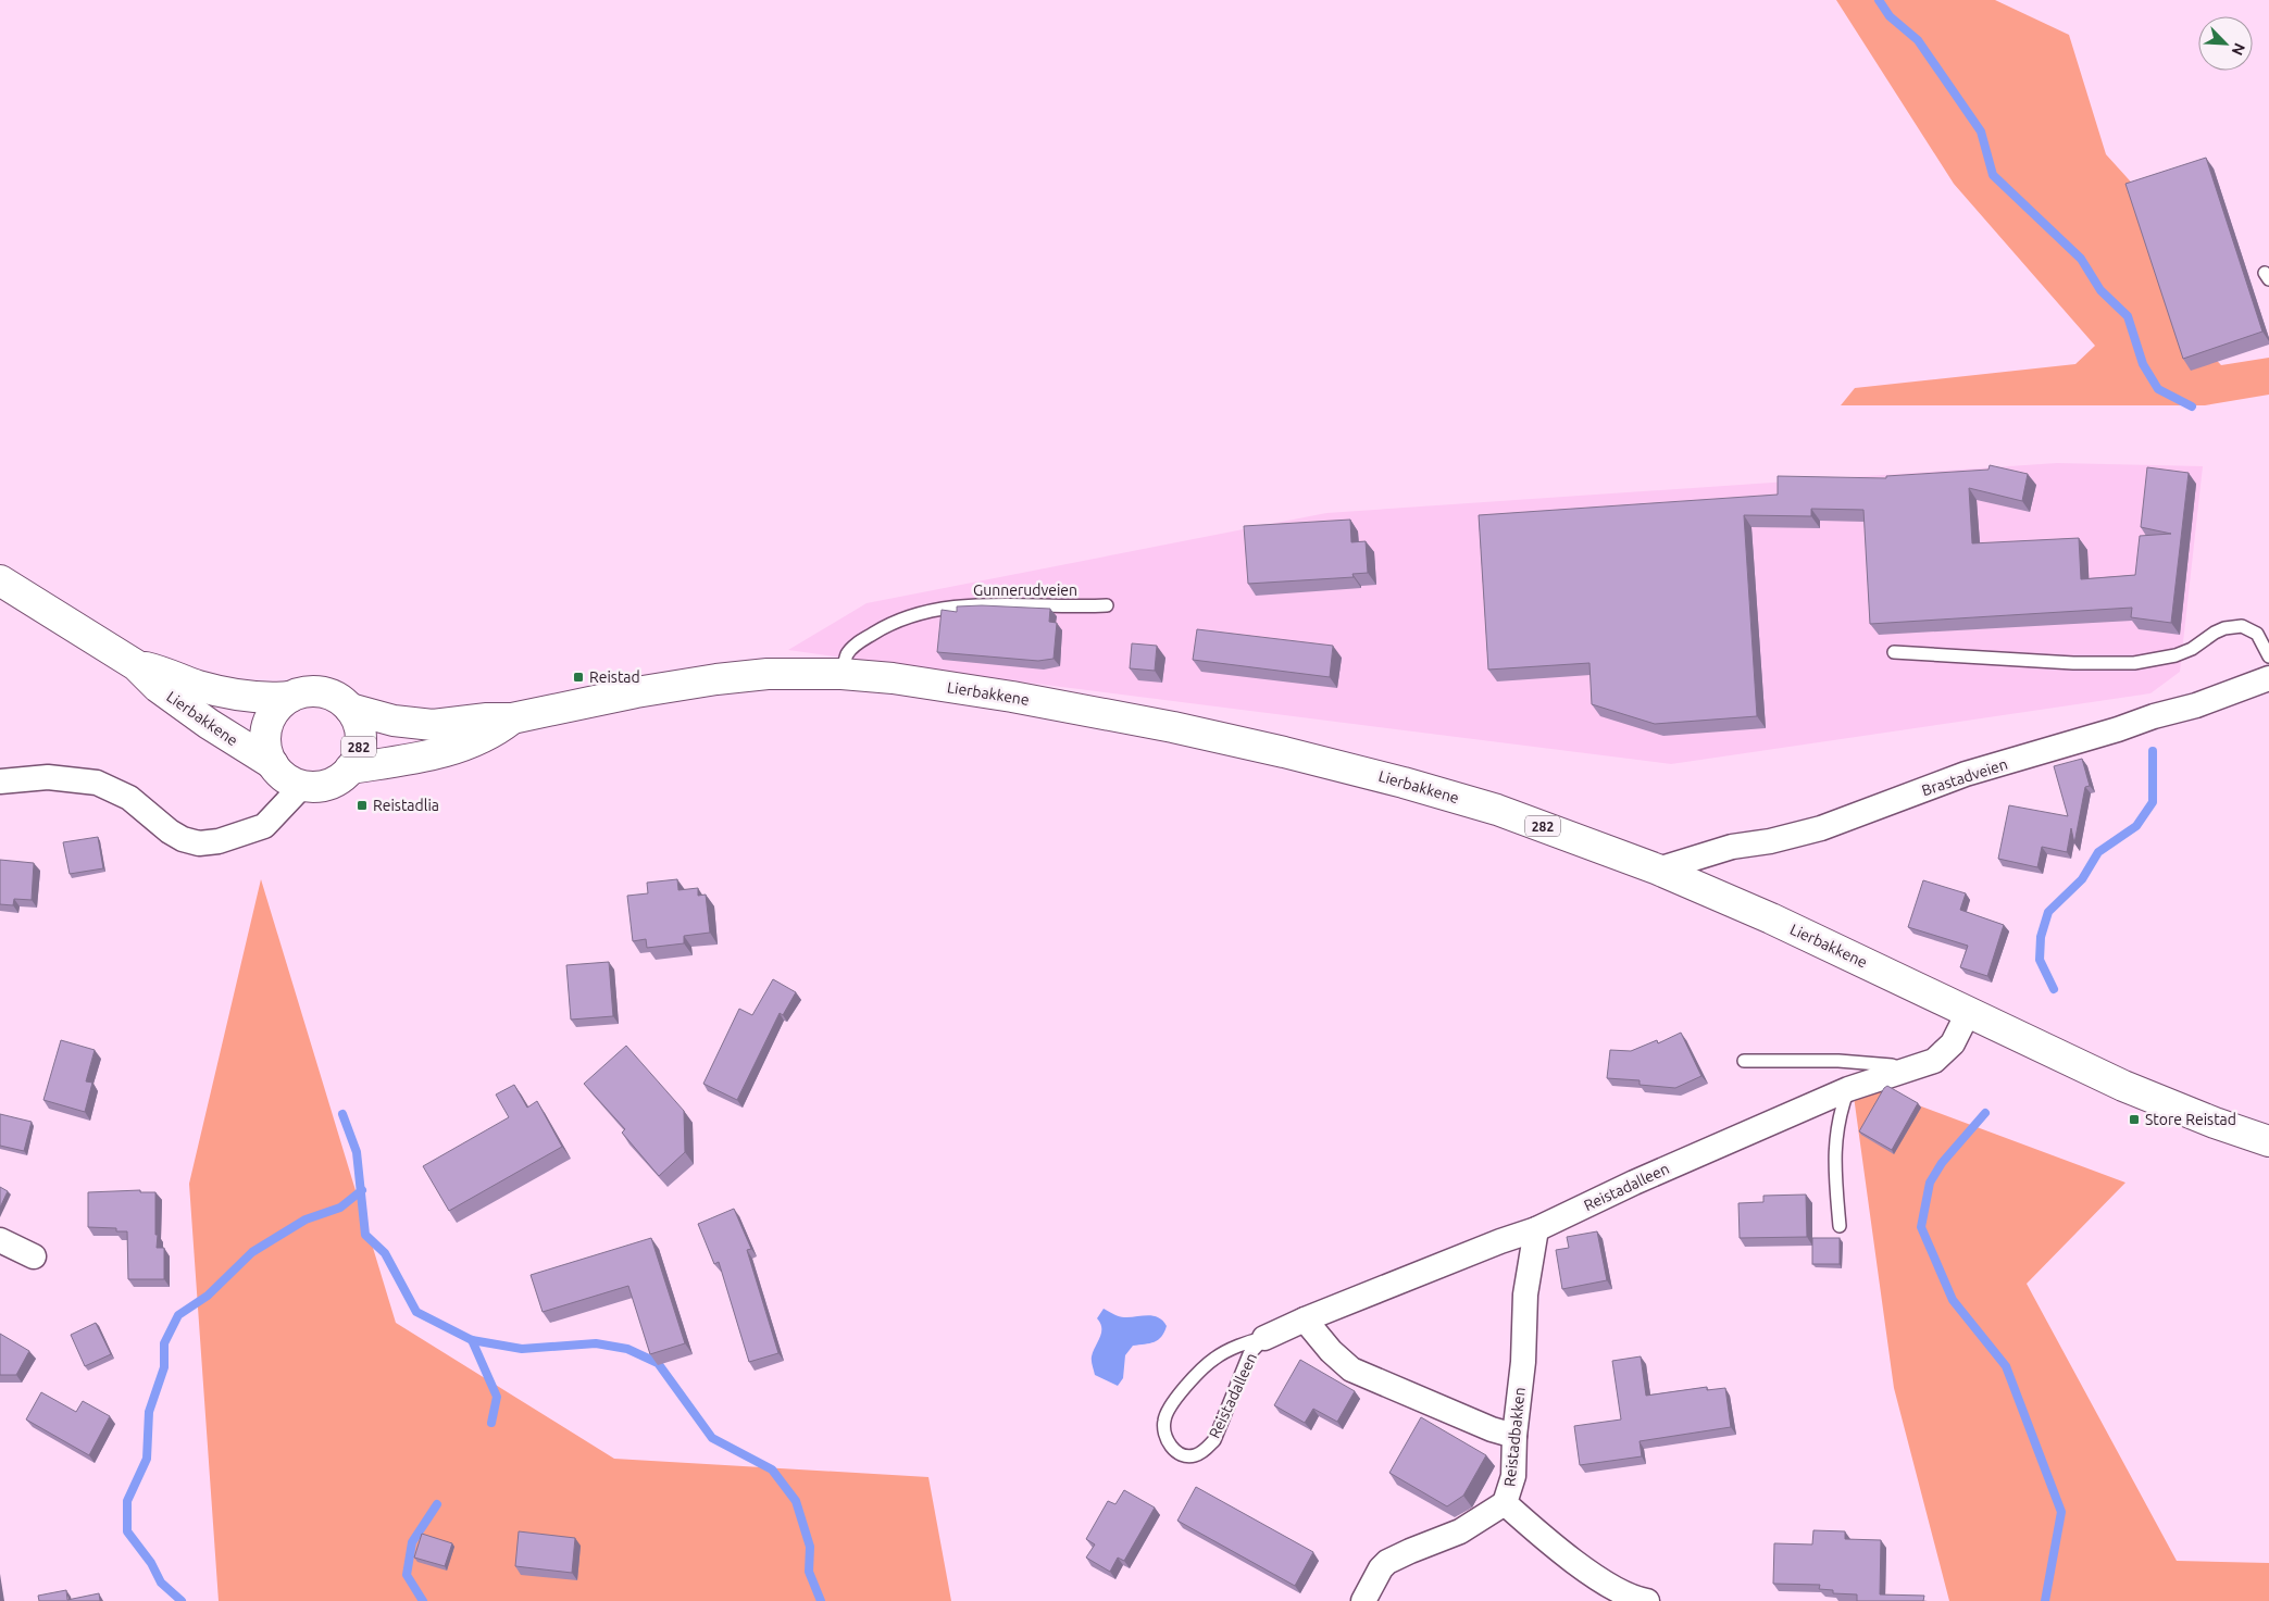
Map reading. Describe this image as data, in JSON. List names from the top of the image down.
{
  "streets": {
    "main road": ["Lierbakkene", "282"],
    "street": ["Brastadveien", "Reistadalleen", "Reistadbakken"],
    "lane": ["Gunnerudveien"]
  },
  "crossings": [
    ["Gunnerudveien", "Lierbakkene"],
    ["Lierbakkene", "282"],
    ["Lierbakkene", "Brastadveien"],
    ["Lierbakkene", "Reistadalleen"],
    ["Reistadalleen", "Reistadbakken"]
  ],
  "places": {
    "transit": ["Reistad", "Reistadlia", "Store Reistad"]
  },
  "north": "bottom right"
}
